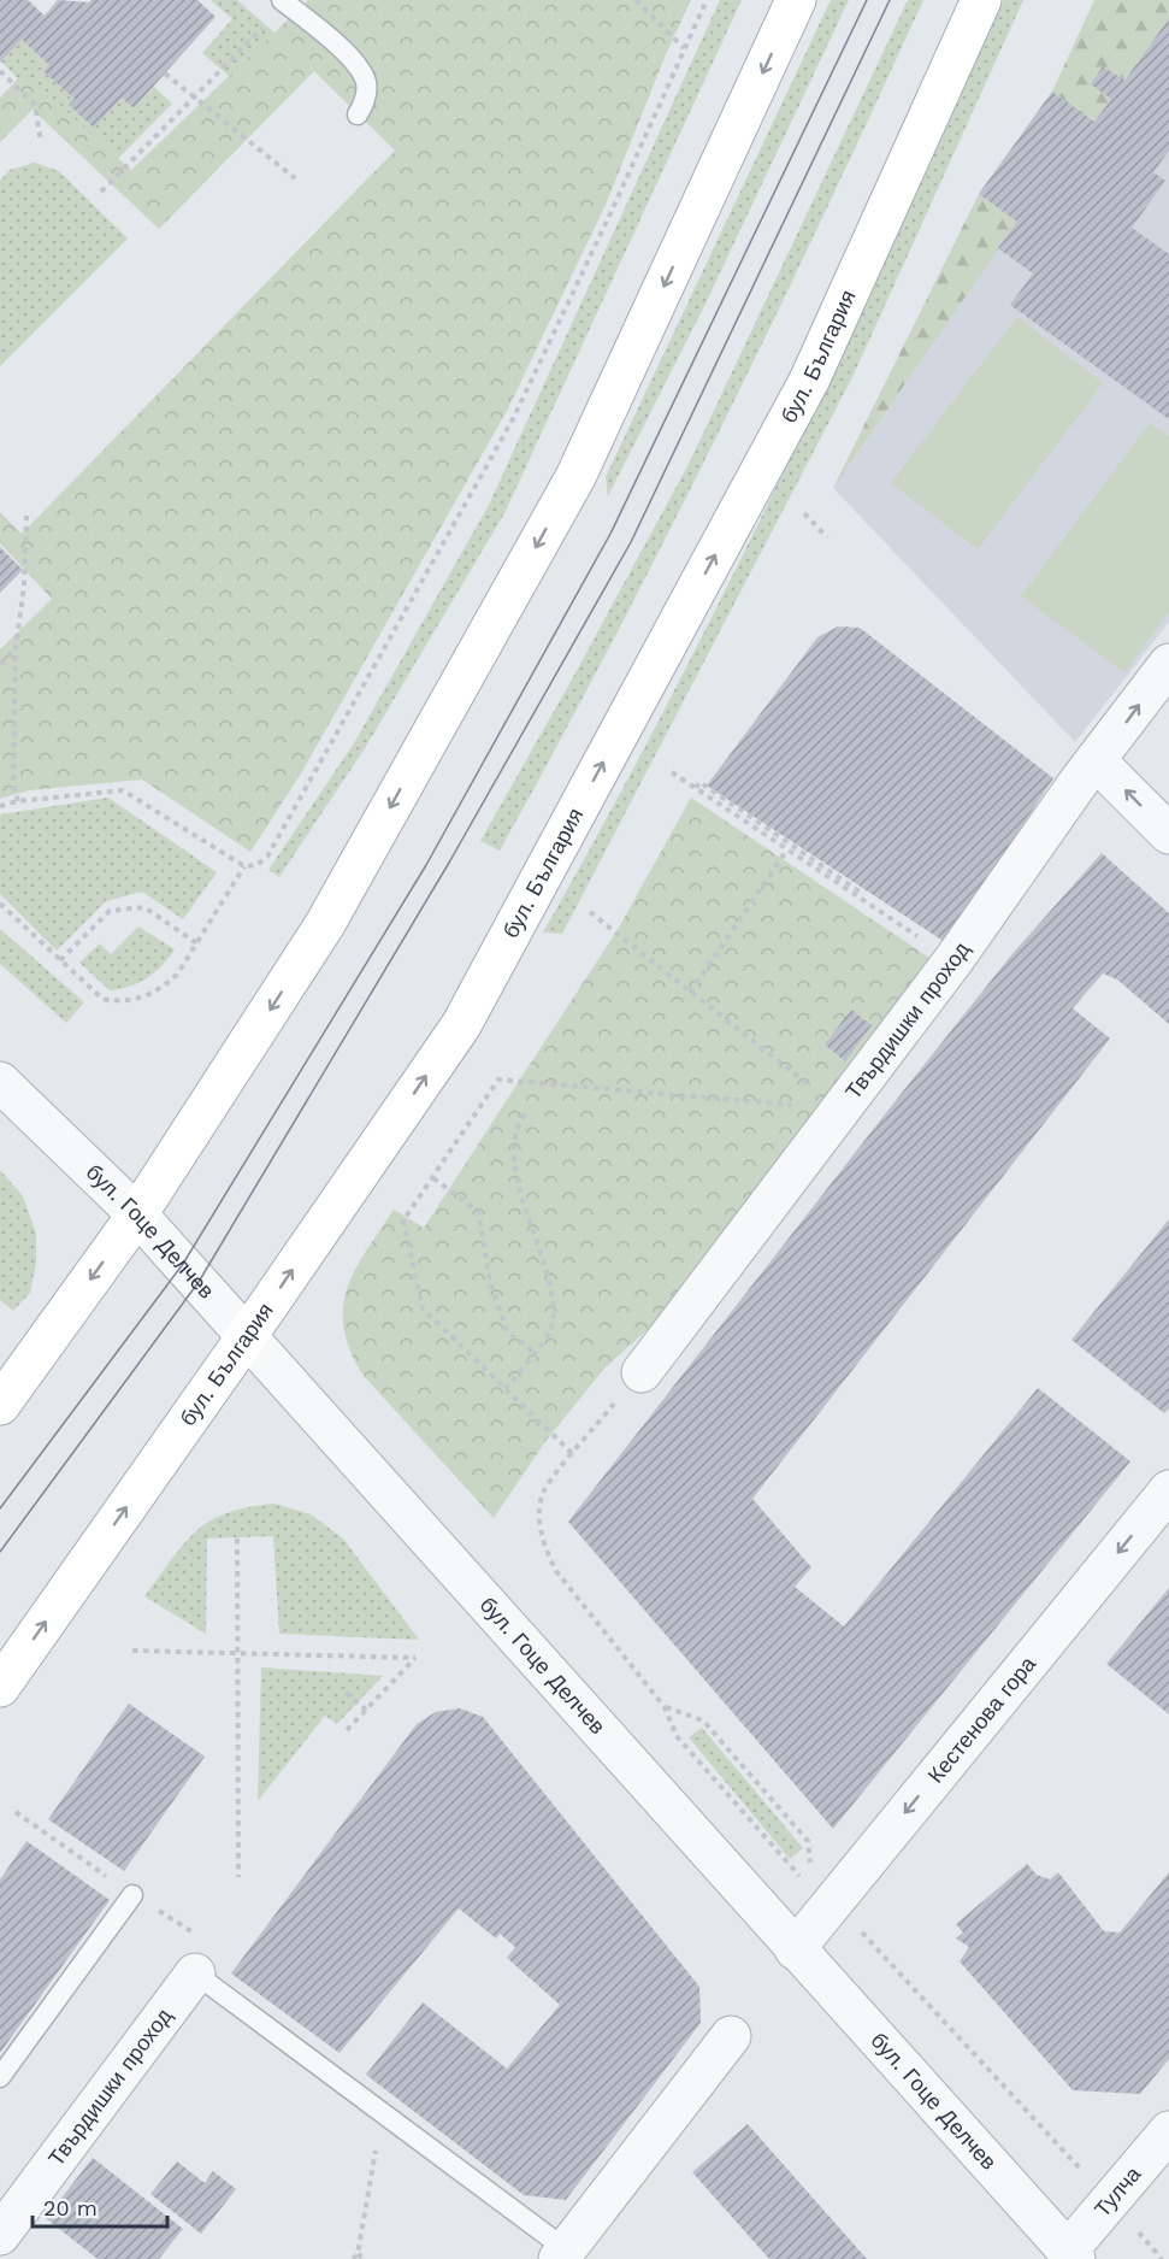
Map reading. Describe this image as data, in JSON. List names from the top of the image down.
{
  "streets": {
    "main road": ["бул. България"],
    "street": [
      "Твърдишки проход",
      "бул. Гоце Делчев",
      "Кестенова гора",
      "Тулча"
    ]
  },
  "crossings": [
    ["бул. България", "бул. Гоце Делчев"],
    ["бул. Гоце Делчев", "Кестенова гора"],
    ["бул. Гоце Делчев", "Тулча"]
  ],
  "one_way": ["Кестенова гора"],
  "scale_bar": "20 m"
}
